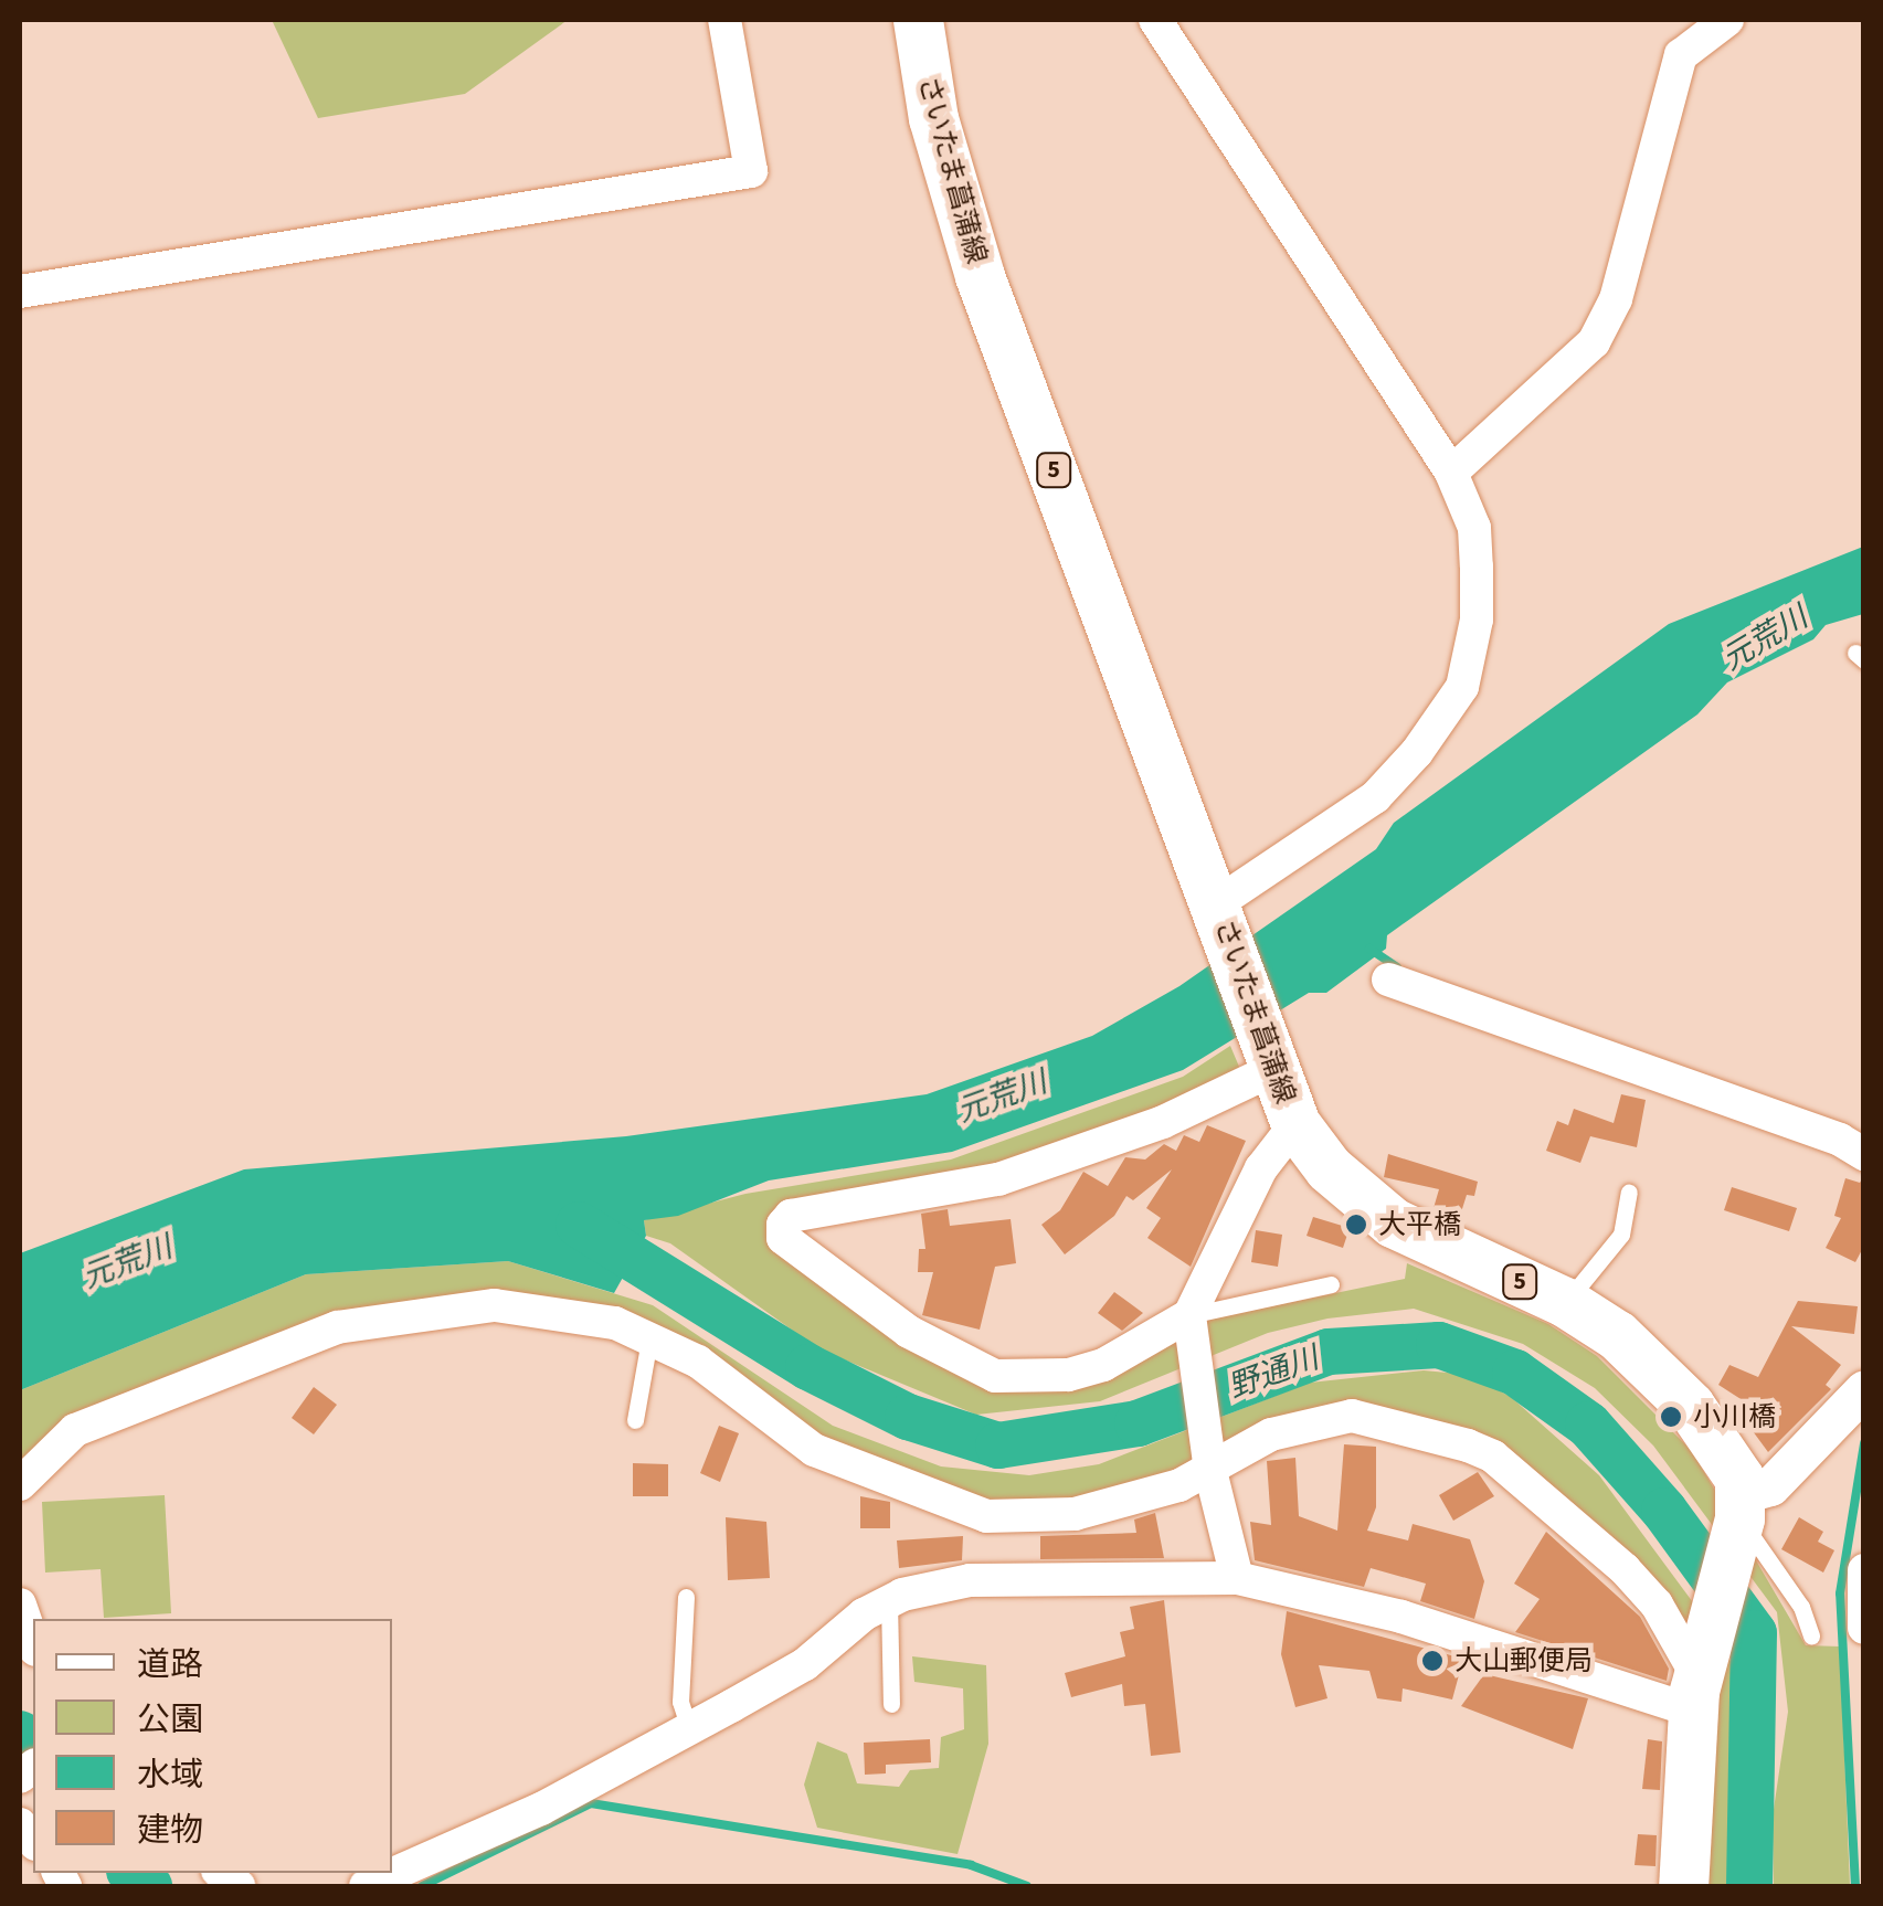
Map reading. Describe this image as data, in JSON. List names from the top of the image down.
{
  "streets": {
    "main road": ["さいたま菖蒲線", "5"]
  },
  "water": ["元荒川", "野通川"],
  "places": ["大平橋", "小川橋", "大山郵便局"],
  "legend": [
    "道路",
    "公園",
    "水域",
    "建物"
  ]
}
